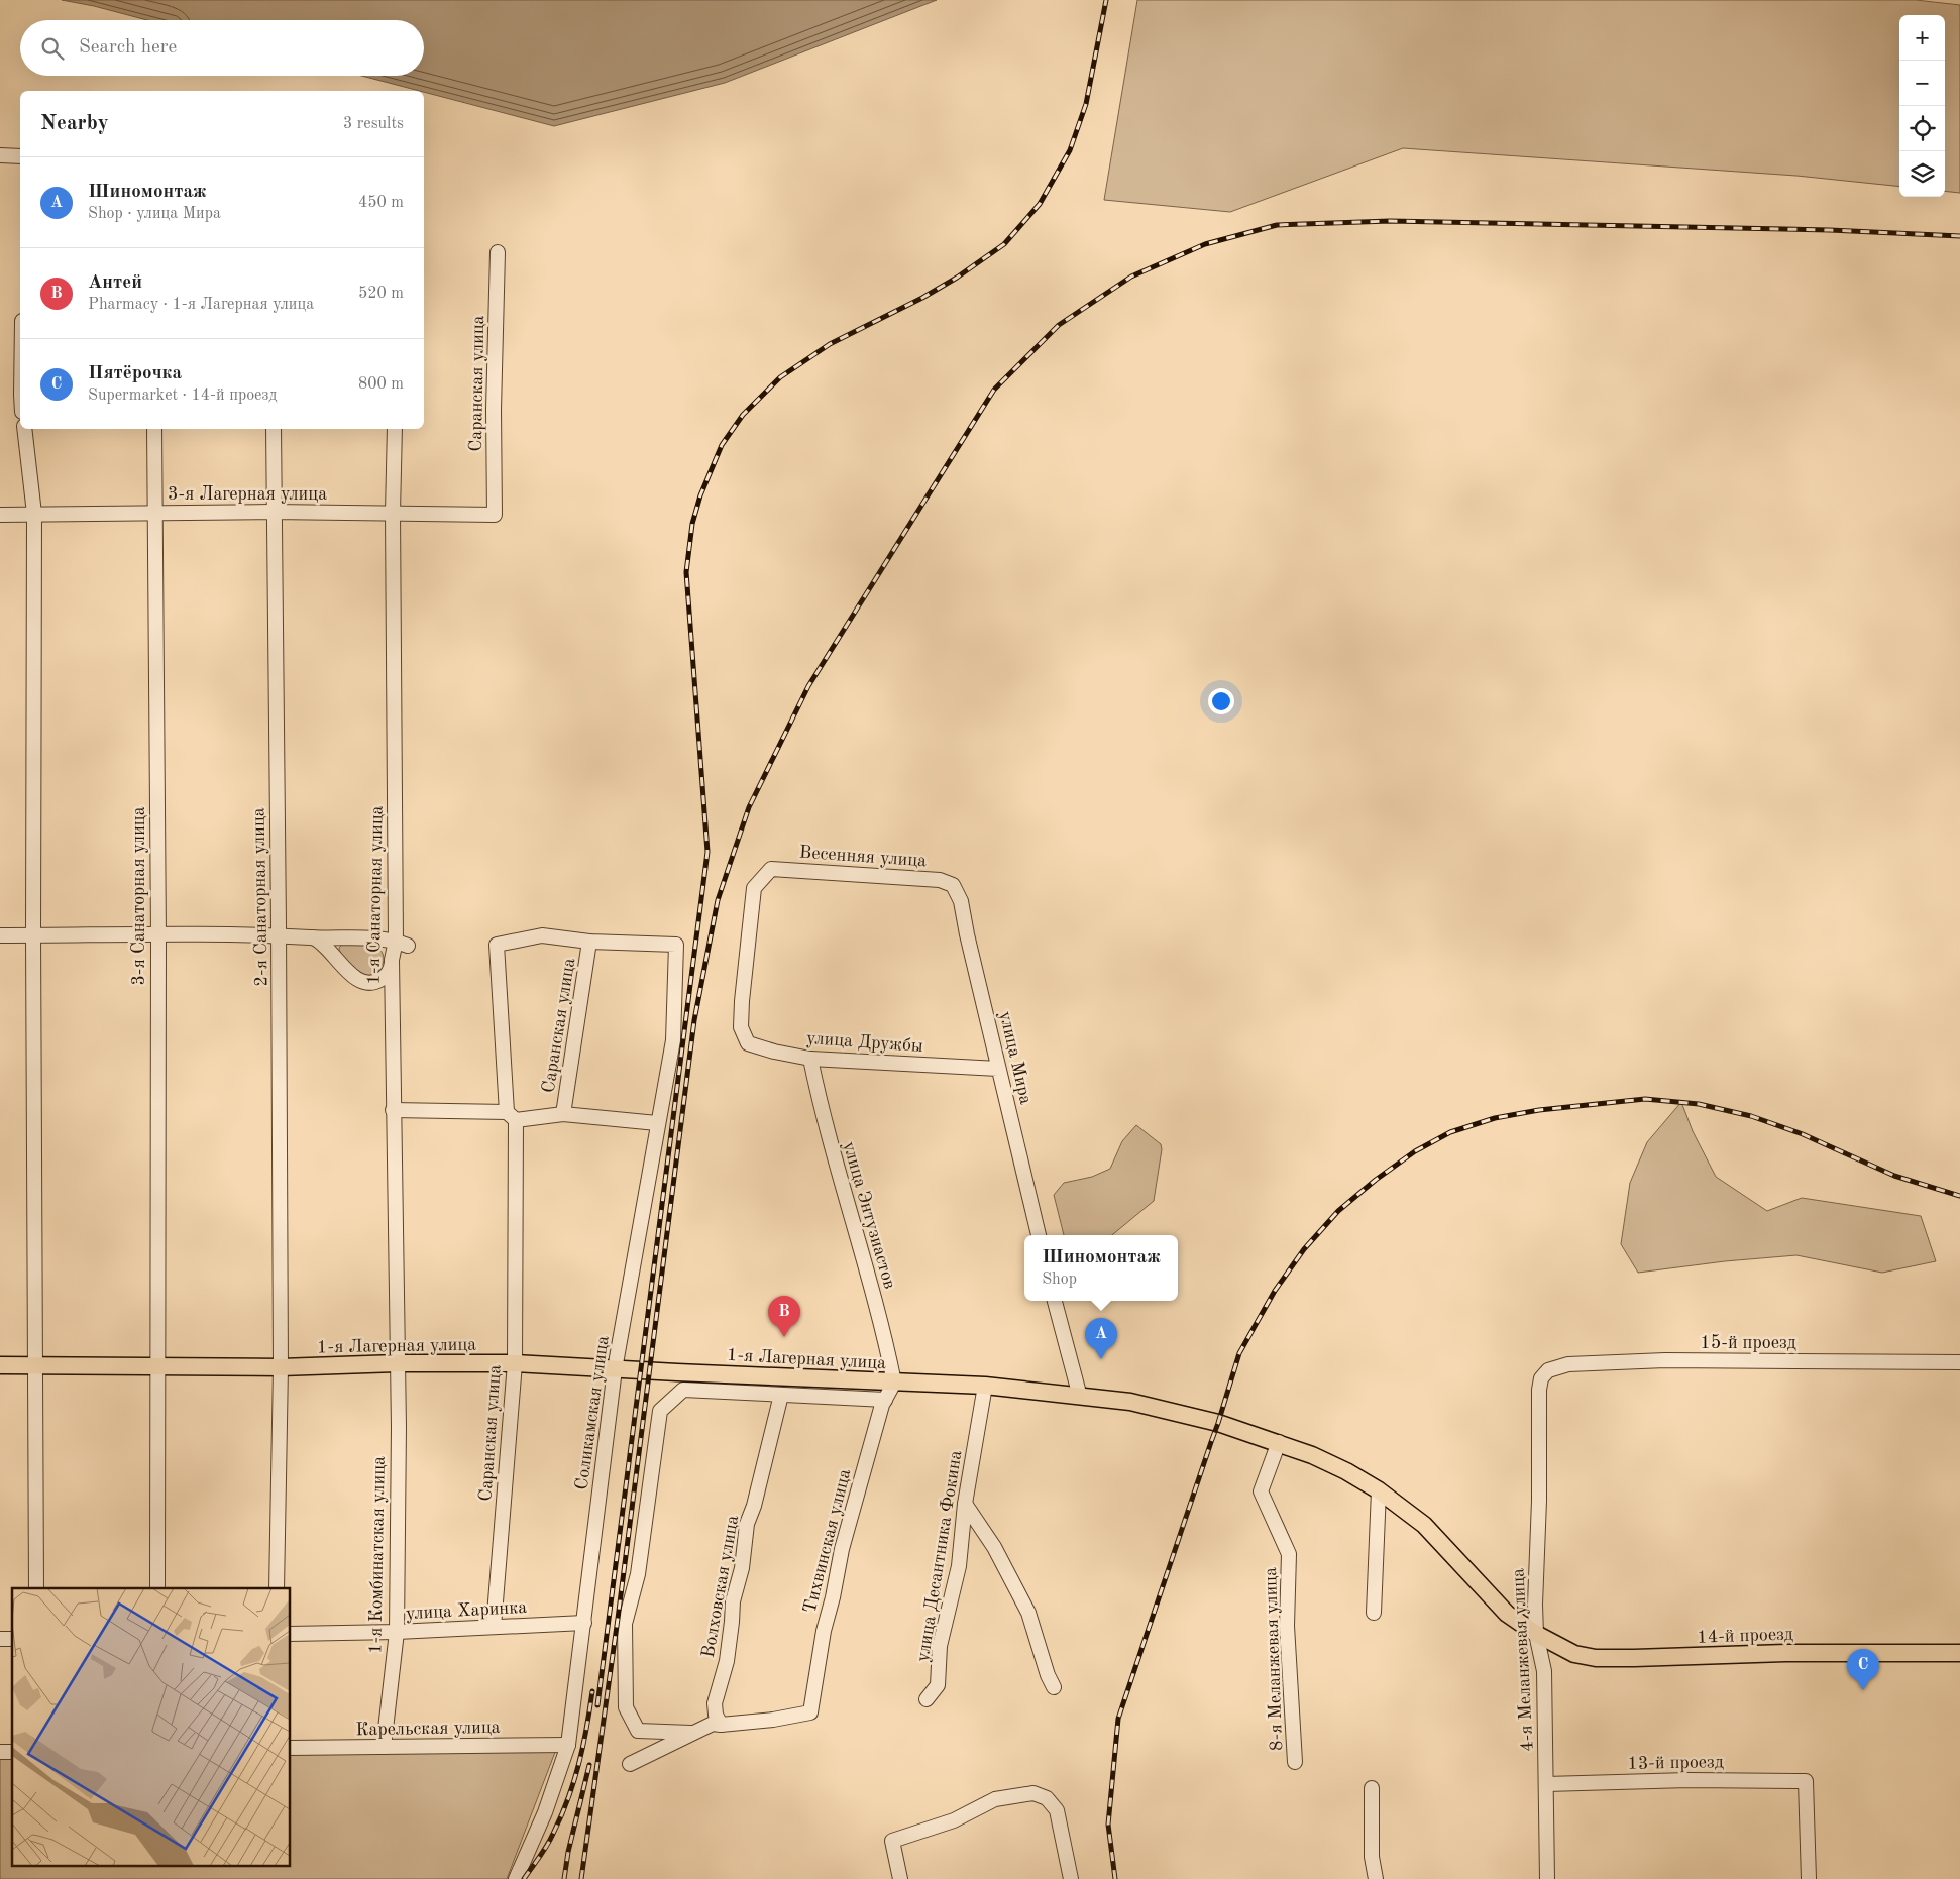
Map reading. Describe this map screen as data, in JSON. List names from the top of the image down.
{
  "streets": {
    "main road": ["1-я Лагерная улица", "14-й проезд"],
    "street": [
      "Саранская улица",
      "3-я Лагерная улица",
      "Весенняя улица",
      "1-я Санаторная улица",
      "3-я Санаторная улица",
      "2-я Санаторная улица",
      "улица Дружбы",
      "улица Мира",
      "улица Энтузиастов",
      "15-й проезд",
      "Соликамская улица",
      "Тихвинская улица",
      "1-я Комбинатская улица",
      "улица Десантника Фокина",
      "Волховская улица",
      "улица Харинка",
      "8-я Меланжевая улица",
      "4-я Меланжевая улица",
      "Карельская улица",
      "13-й проезд"
    ]
  },
  "crossings": [
    ["Саранская улица", "3-я Лагерная улица"],
    ["Саранская улица", "1-я Лагерная улица"],
    ["Саранская улица", "Соликамская улица"],
    ["Саранская улица", "улица Харинка"],
    ["3-я Лагерная улица", "1-я Санаторная улица"],
    ["3-я Лагерная улица", "3-я Санаторная улица"],
    ["3-я Лагерная улица", "2-я Санаторная улица"],
    ["Весенняя улица", "улица Дружбы"],
    ["Весенняя улица", "улица Мира"],
    ["1-я Санаторная улица", "1-я Лагерная улица"],
    ["1-я Санаторная улица", "1-я Комбинатская улица"],
    ["3-я Санаторная улица", "1-я Лагерная улица"],
    ["2-я Санаторная улица", "1-я Лагерная улица"],
    ["улица Дружбы", "улица Мира"],
    ["улица Дружбы", "улица Энтузиастов"],
    ["улица Энтузиастов", "1-я Лагерная улица"],
    ["улица Энтузиастов", "Тихвинская улица"],
    ["15-й проезд", "4-я Меланжевая улица"],
    ["1-я Лагерная улица", "Соликамская улица"],
    ["1-я Лагерная улица", "Тихвинская улица"],
    ["1-я Лагерная улица", "1-я Комбинатская улица"],
    ["1-я Лагерная улица", "улица Десантника Фокина"],
    ["1-я Лагерная улица", "14-й проезд"],
    ["1-я Лагерная улица", "8-я Меланжевая улица"],
    ["1-я Лагерная улица", "4-я Меланжевая улица"],
    ["Соликамская улица", "улица Харинка"],
    ["Соликамская улица", "Карельская улица"],
    ["Тихвинская улица", "Волховская улица"],
    ["1-я Комбинатская улица", "улица Харинка"],
    ["1-я Комбинатская улица", "Карельская улица"],
    ["14-й проезд", "4-я Меланжевая улица"],
    ["4-я Меланжевая улица", "13-й проезд"]
  ],
  "page": {
    "map_buttons": ["+", "−"],
    "search": "Search here",
    "heading": ["Nearby", "3 results"],
    "list": [
      {
        "mark": "A",
        "name": "Шиномонтаж",
        "note": "Shop · улица Мира",
        "value": "450 m"
      },
      {
        "mark": "B",
        "name": "Антей",
        "note": "Pharmacy · 1-я Лагерная улица",
        "value": "520 m"
      },
      {
        "mark": "C",
        "name": "Пятёрочка",
        "note": "Supermarket · 14-й проезд",
        "value": "800 m"
      }
    ],
    "popup": ["Шиномонтаж", "Shop"],
    "pins": ["B", "A", "C"]
  }
}
